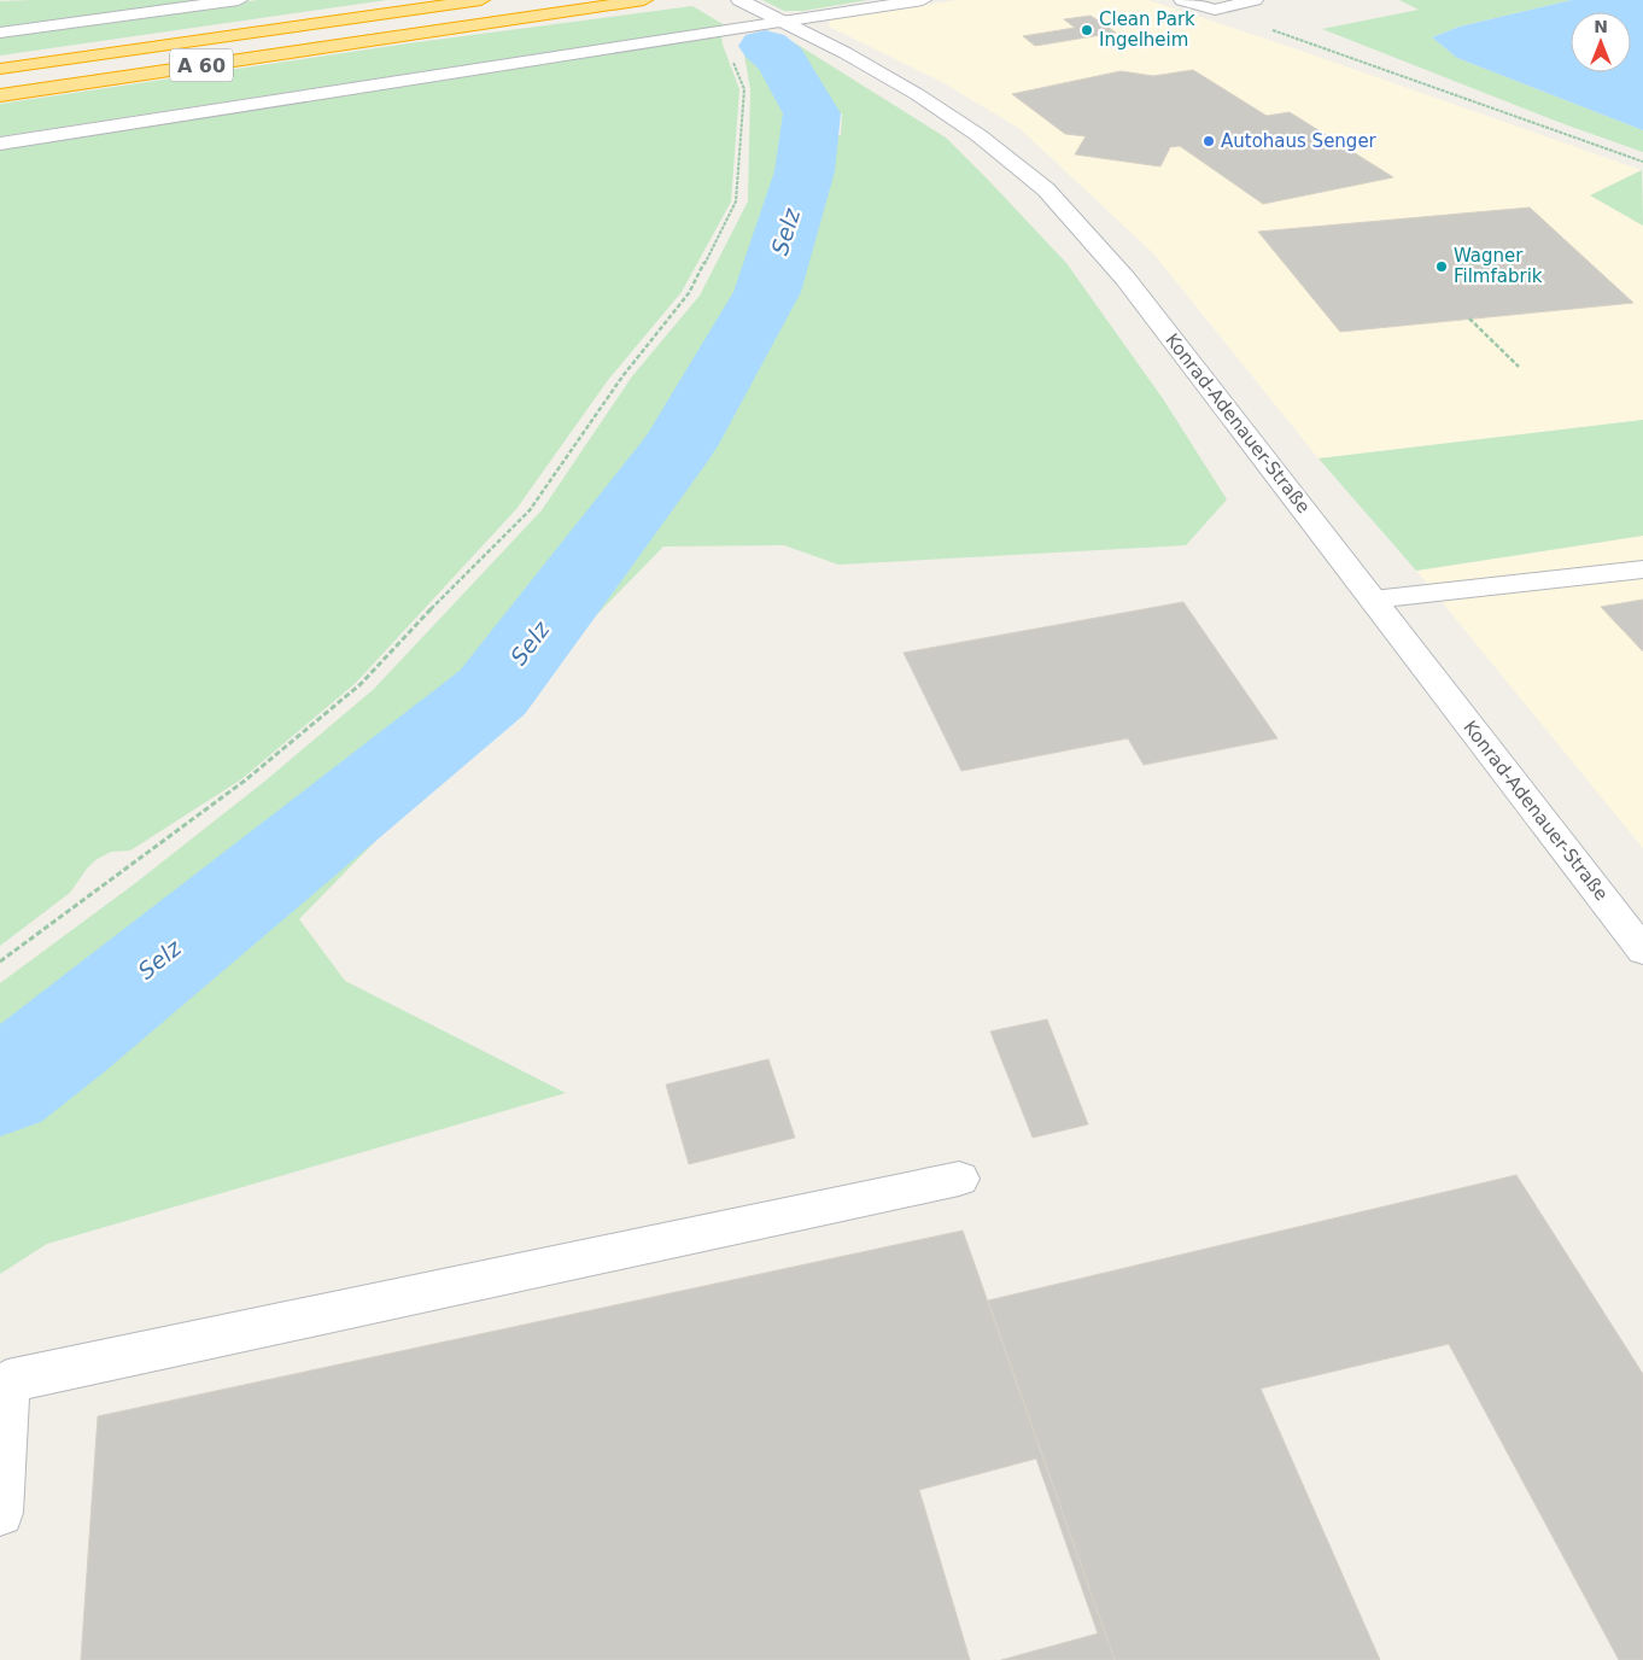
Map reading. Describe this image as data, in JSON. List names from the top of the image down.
{
  "streets": {
    "highway": ["A 60"],
    "main road": ["Konrad-Adenauer-Straße"]
  },
  "water": ["Selz"],
  "places": ["Clean Park Ingelheim", "Autohaus Senger", "Wagner Filmfabrik"],
  "north": "top"
}
